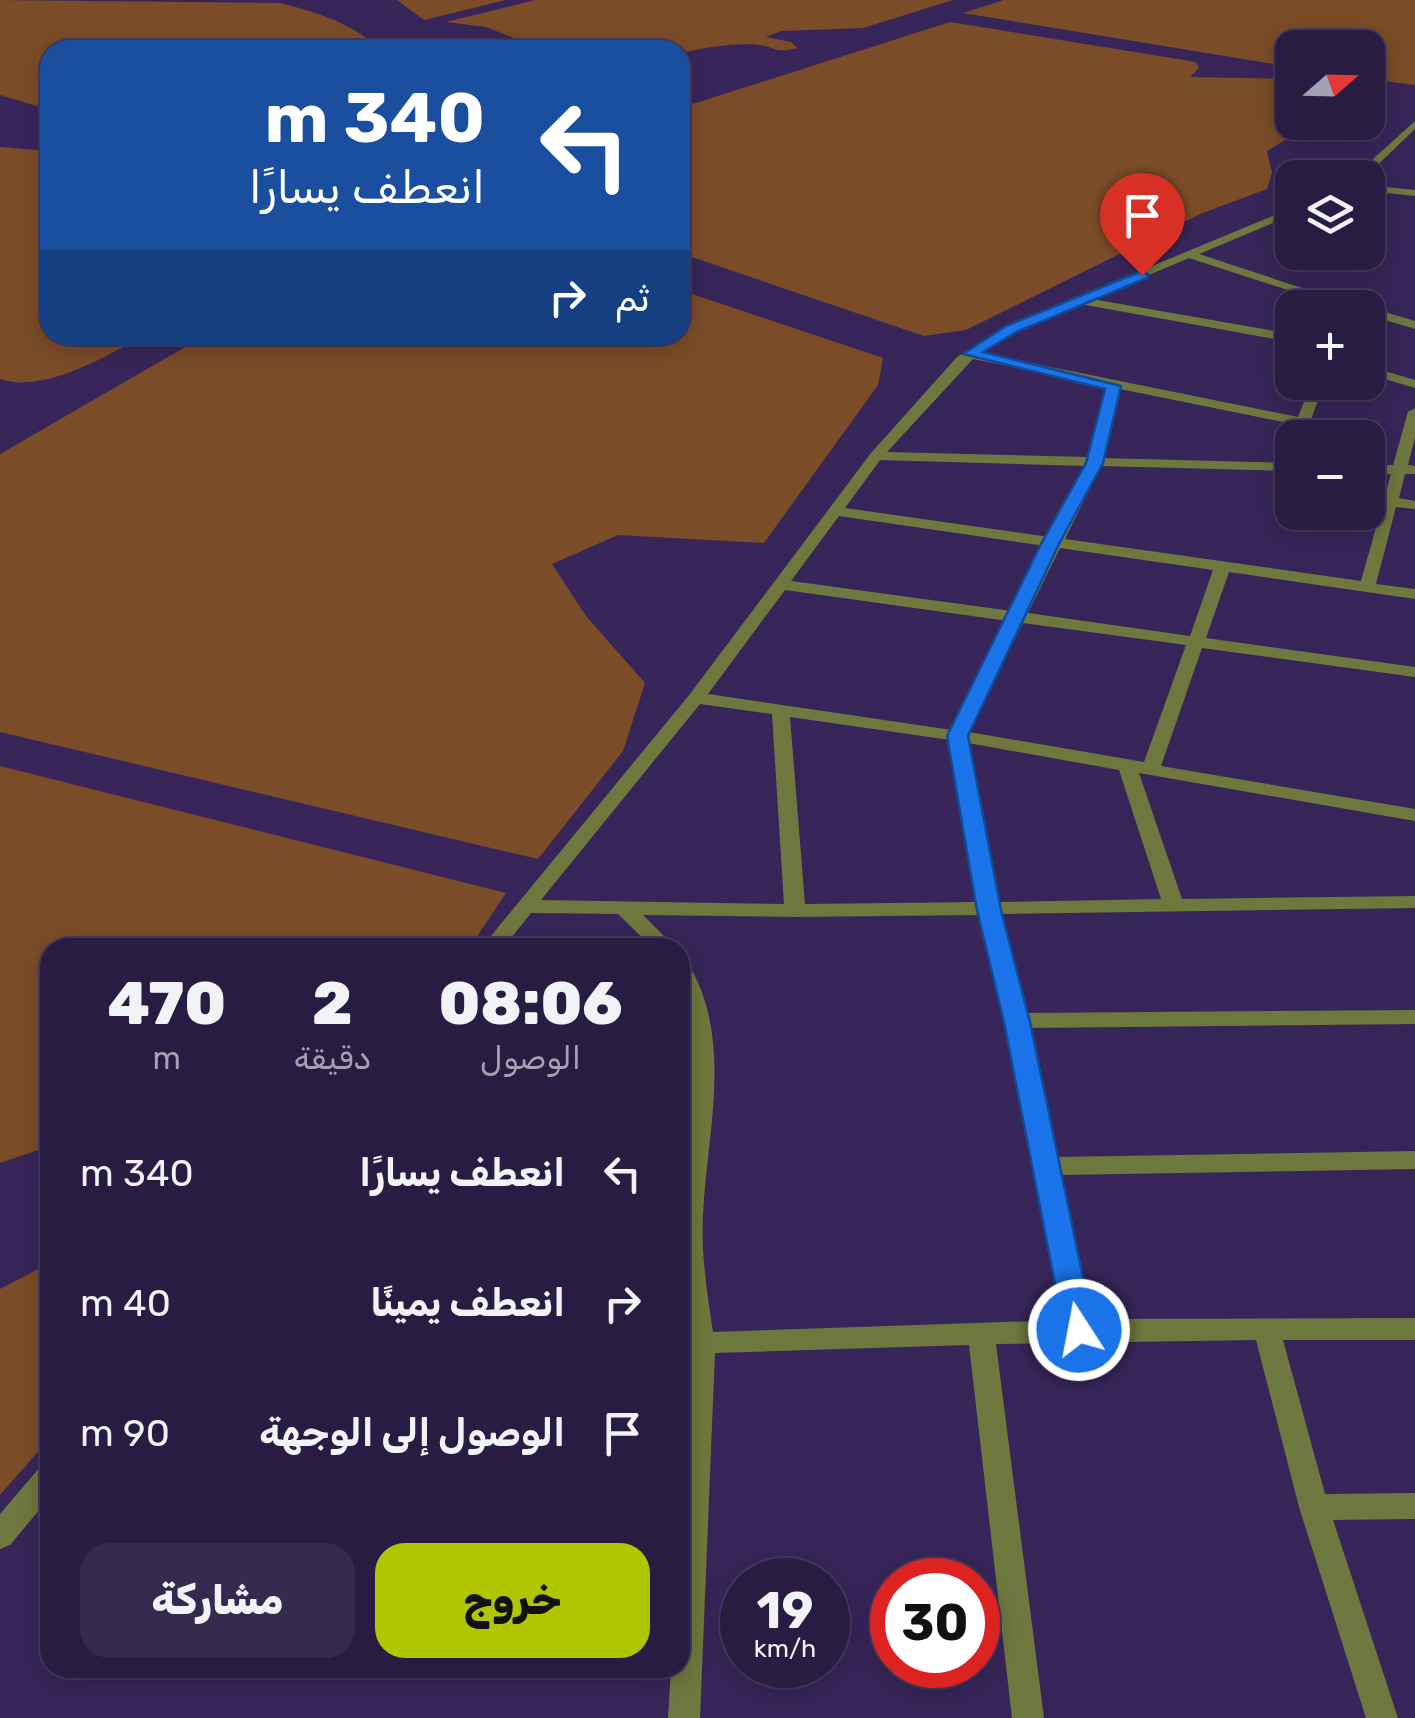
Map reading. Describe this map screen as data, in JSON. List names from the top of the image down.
{
  "north": "right",
  "page": {
    "map_buttons": ["+", "−"],
    "turn": ["340 m", "انعطف يسارًا"],
    "then": "ثم",
    "eta": [
      "08:06",
      "الوصول",
      "2",
      "دقيقة",
      "470",
      "m"
    ],
    "list": [
      {
        "name": "انعطف يسارًا",
        "value": "340 m"
      },
      {
        "name": "انعطف يمينًا",
        "value": "40 m"
      },
      {
        "name": "الوصول إلى الوجهة",
        "value": "90 m"
      }
    ],
    "buttons": ["خروج", "مشاركة"],
    "speed": "19 km/h",
    "limit": "30"
  }
}
